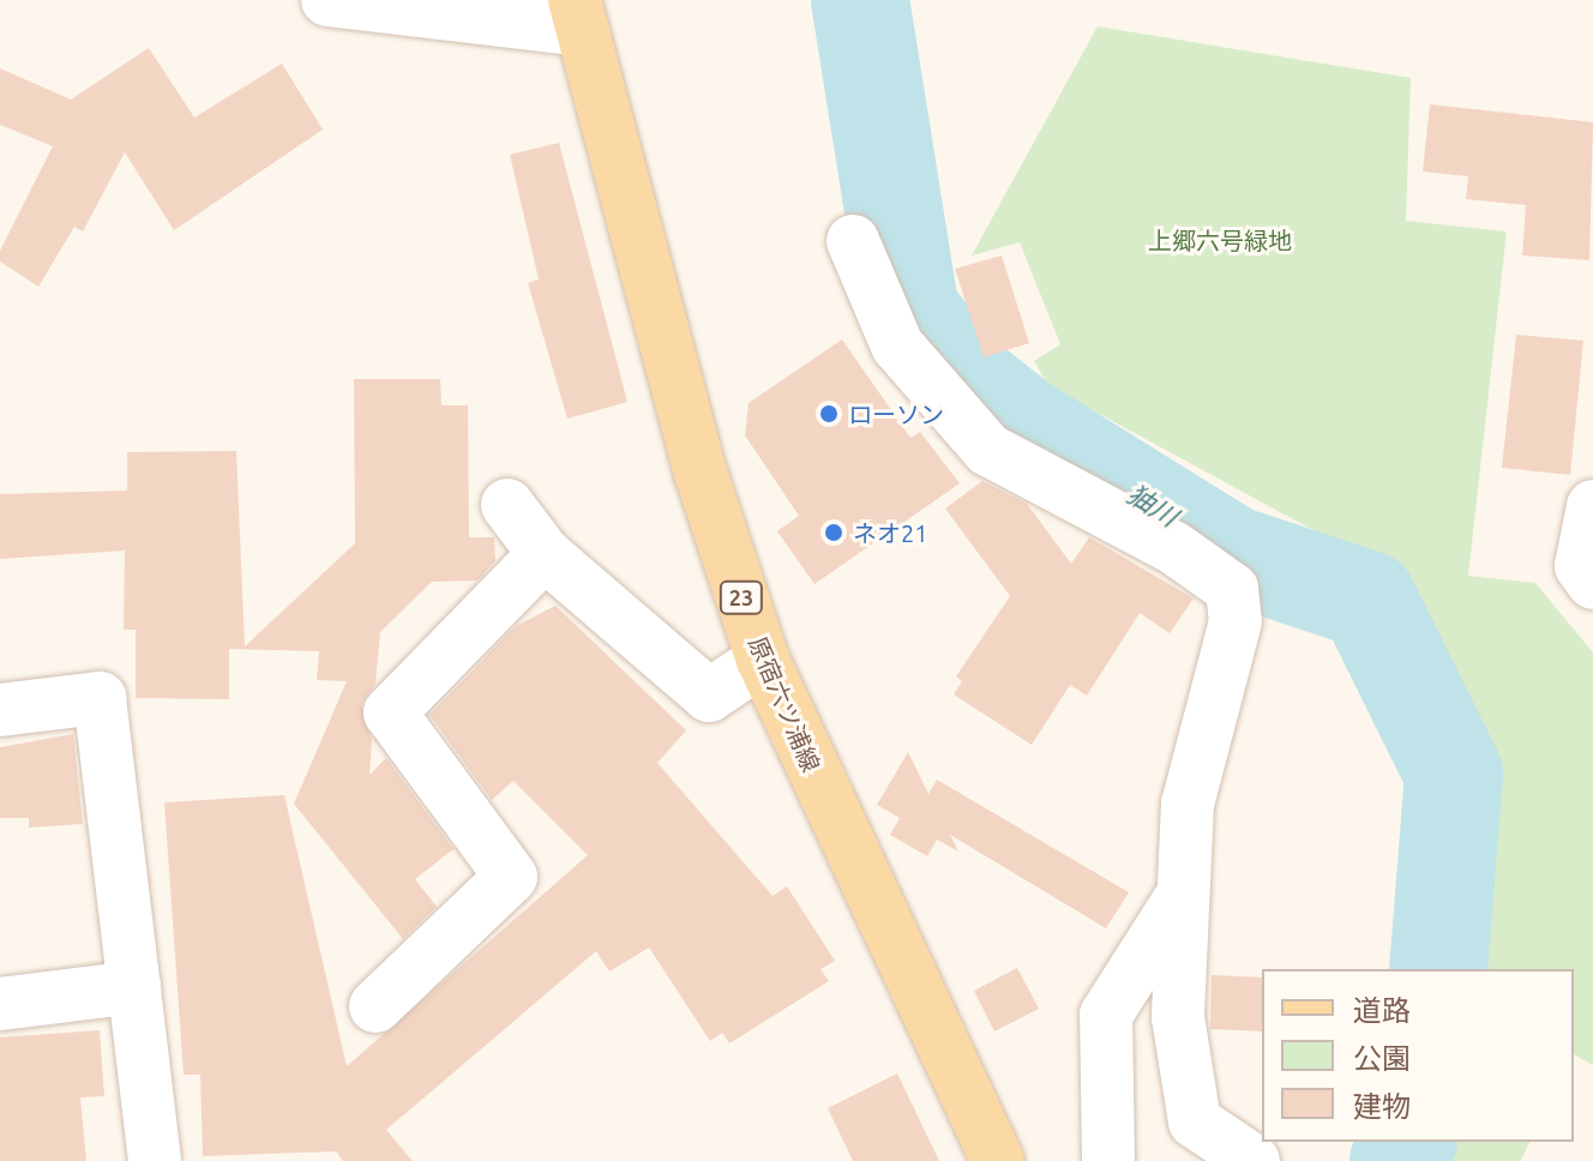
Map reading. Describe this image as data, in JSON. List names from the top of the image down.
{
  "streets": {
    "main road": ["23", "原宿六ツ浦線"]
  },
  "water": ["㹨川"],
  "parks": ["上郷六号緑地"],
  "places": ["ローソン", "ネオ21"],
  "legend": ["道路", "公園", "建物"]
}
